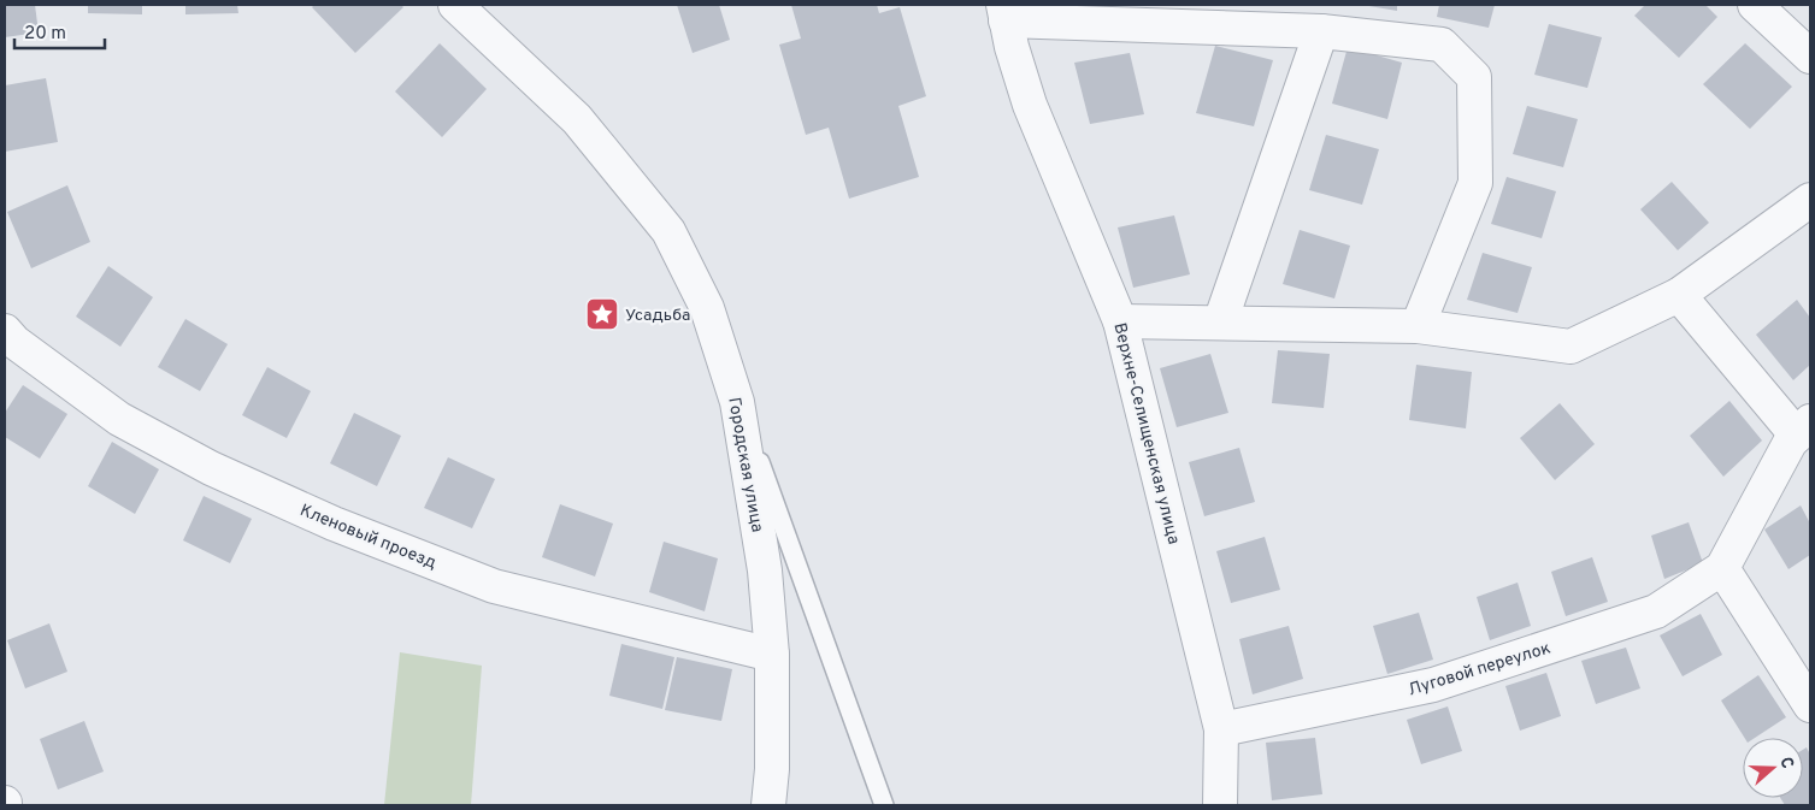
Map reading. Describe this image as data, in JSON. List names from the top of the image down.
{
  "streets": {
    "street": [
      "Верхне-Селищенская улица",
      "Городская улица",
      "Кленовый проезд",
      "Луговой переулок"
    ]
  },
  "crossings": [
    ["Верхне-Селищенская улица", "Луговой переулок"],
    ["Городская улица", "Кленовый проезд"]
  ],
  "places": {
    "place": ["Усадьба"]
  },
  "scale_bar": "20 m",
  "north": "right"
}
